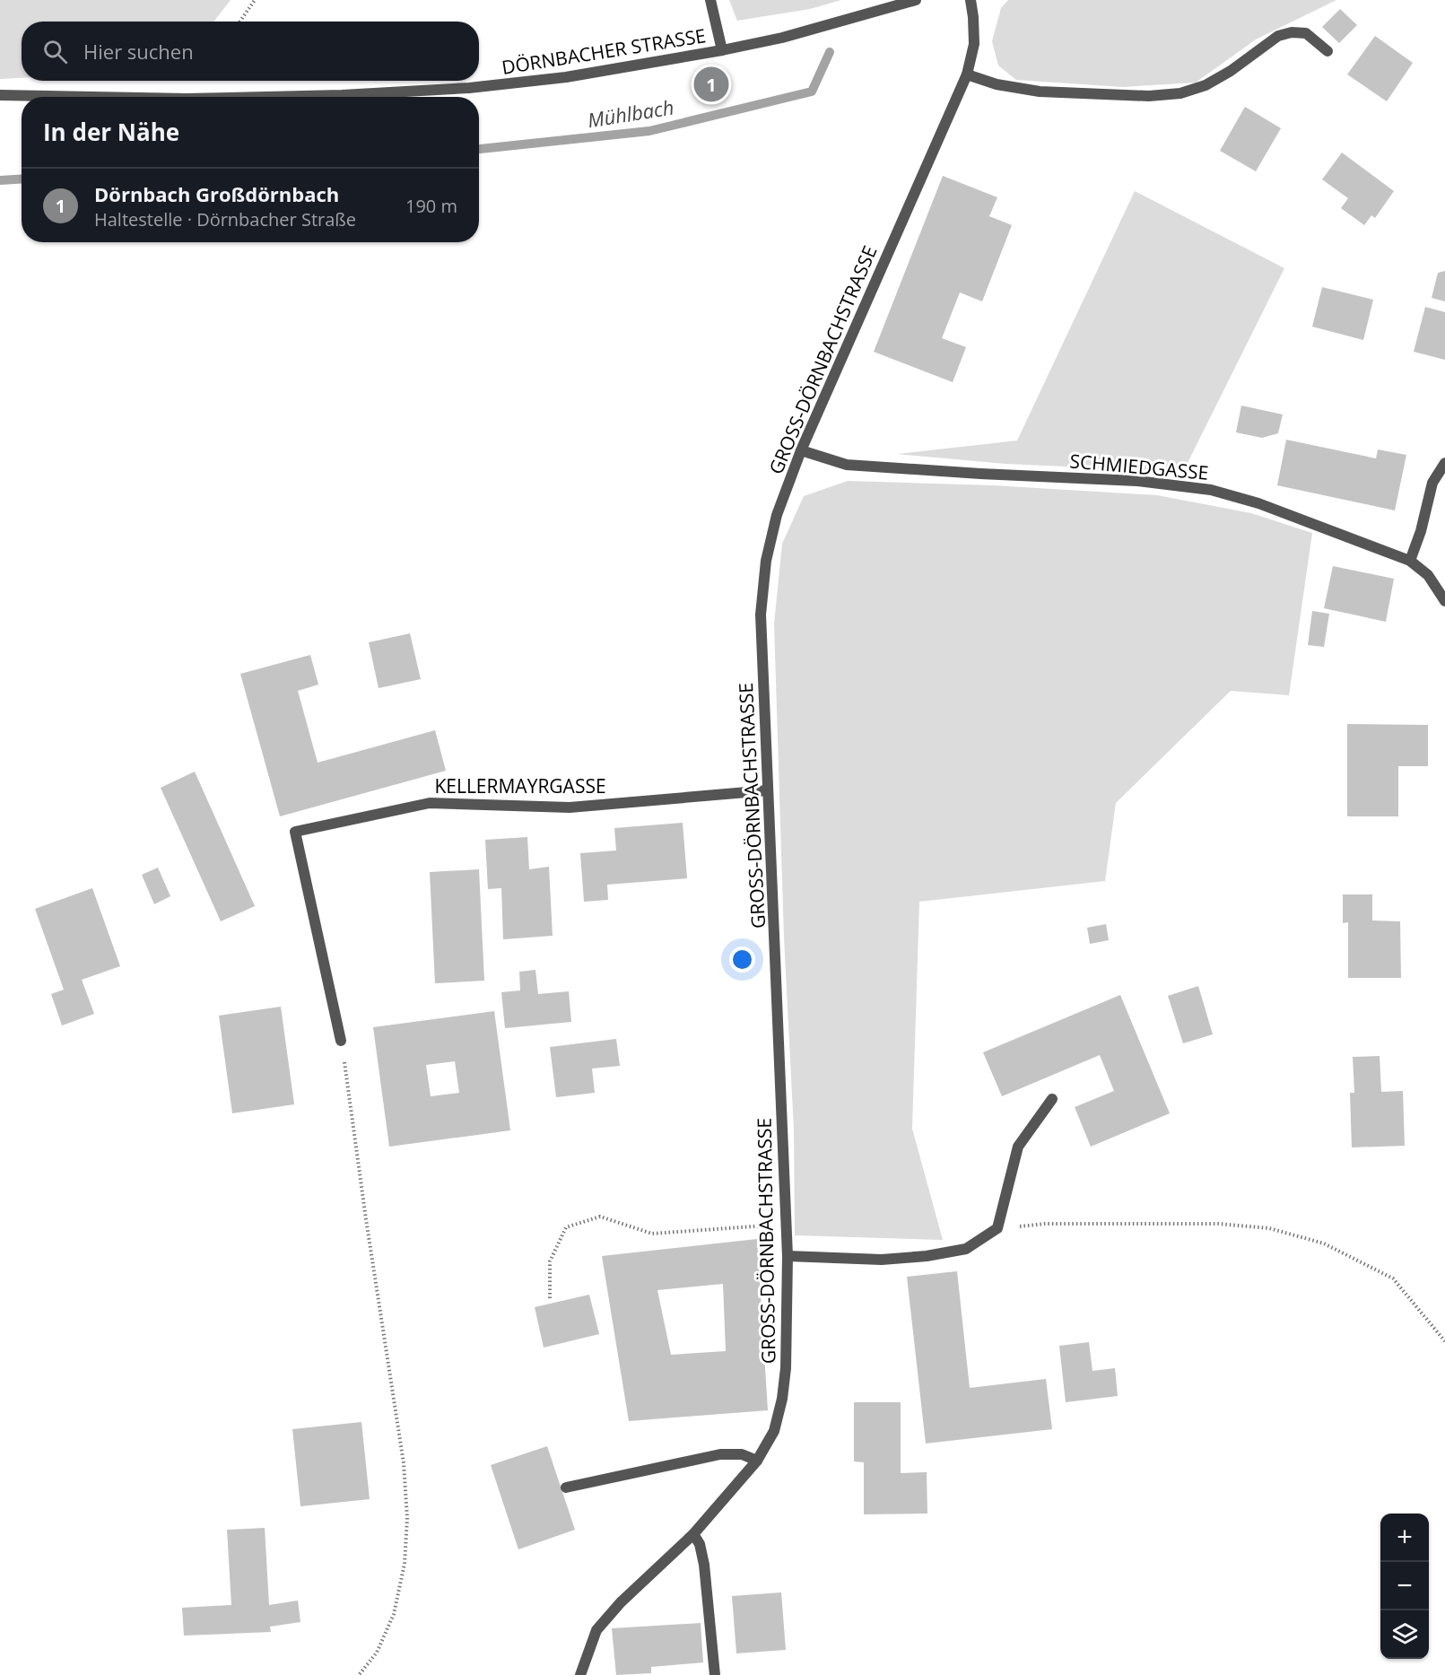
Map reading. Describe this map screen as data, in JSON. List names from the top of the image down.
{
  "streets": {
    "street": [
      "DÖRNBACHER STRASSE",
      "GROSS-DÖRNBACHSTRASSE",
      "SCHMIEDGASSE",
      "KELLERMAYRGASSE"
    ]
  },
  "crossings": [
    ["GROSS-DÖRNBACHSTRASSE", "SCHMIEDGASSE"],
    ["GROSS-DÖRNBACHSTRASSE", "KELLERMAYRGASSE"]
  ],
  "water": ["Mühlbach"],
  "page": {
    "search": "Hier suchen",
    "pins": "1",
    "heading": "In der Nähe",
    "list": [
      {
        "mark": "1",
        "name": "Dörnbach Großdörnbach",
        "note": "Haltestelle · Dörnbacher Straße",
        "value": "190 m"
      }
    ],
    "map_buttons": ["+", "−"]
  }
}
